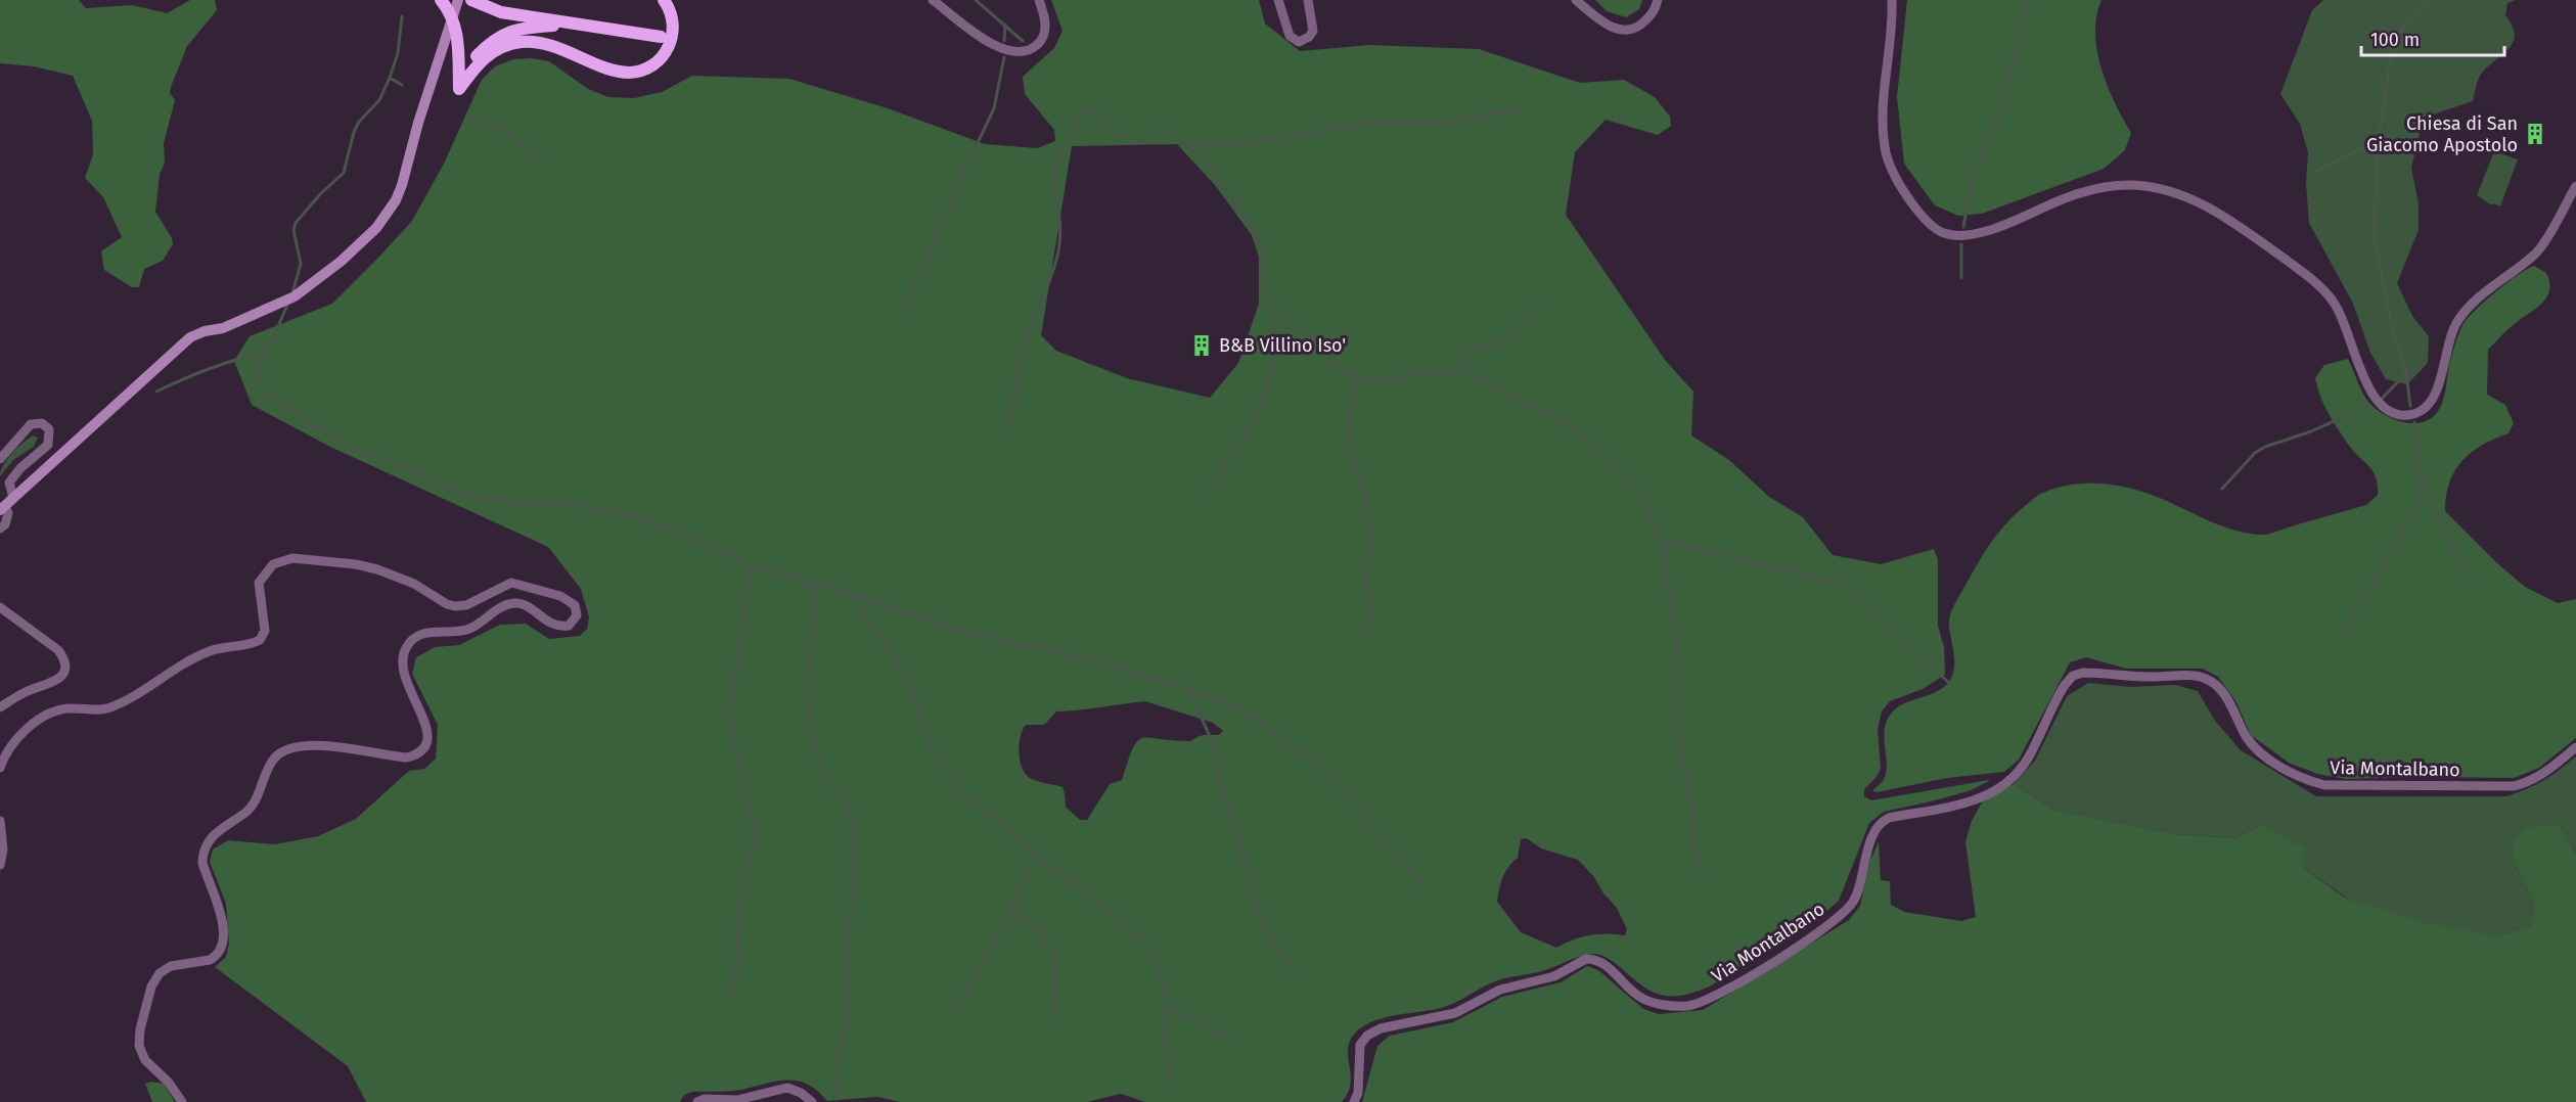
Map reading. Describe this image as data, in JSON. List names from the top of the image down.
{
  "streets": {
    "street": ["Via Montalbano"]
  },
  "places": {
    "building": ["Chiesa di San Giacomo Apostolo", "B&B Villino Iso'"]
  },
  "scale_bar": "100 m"
}
